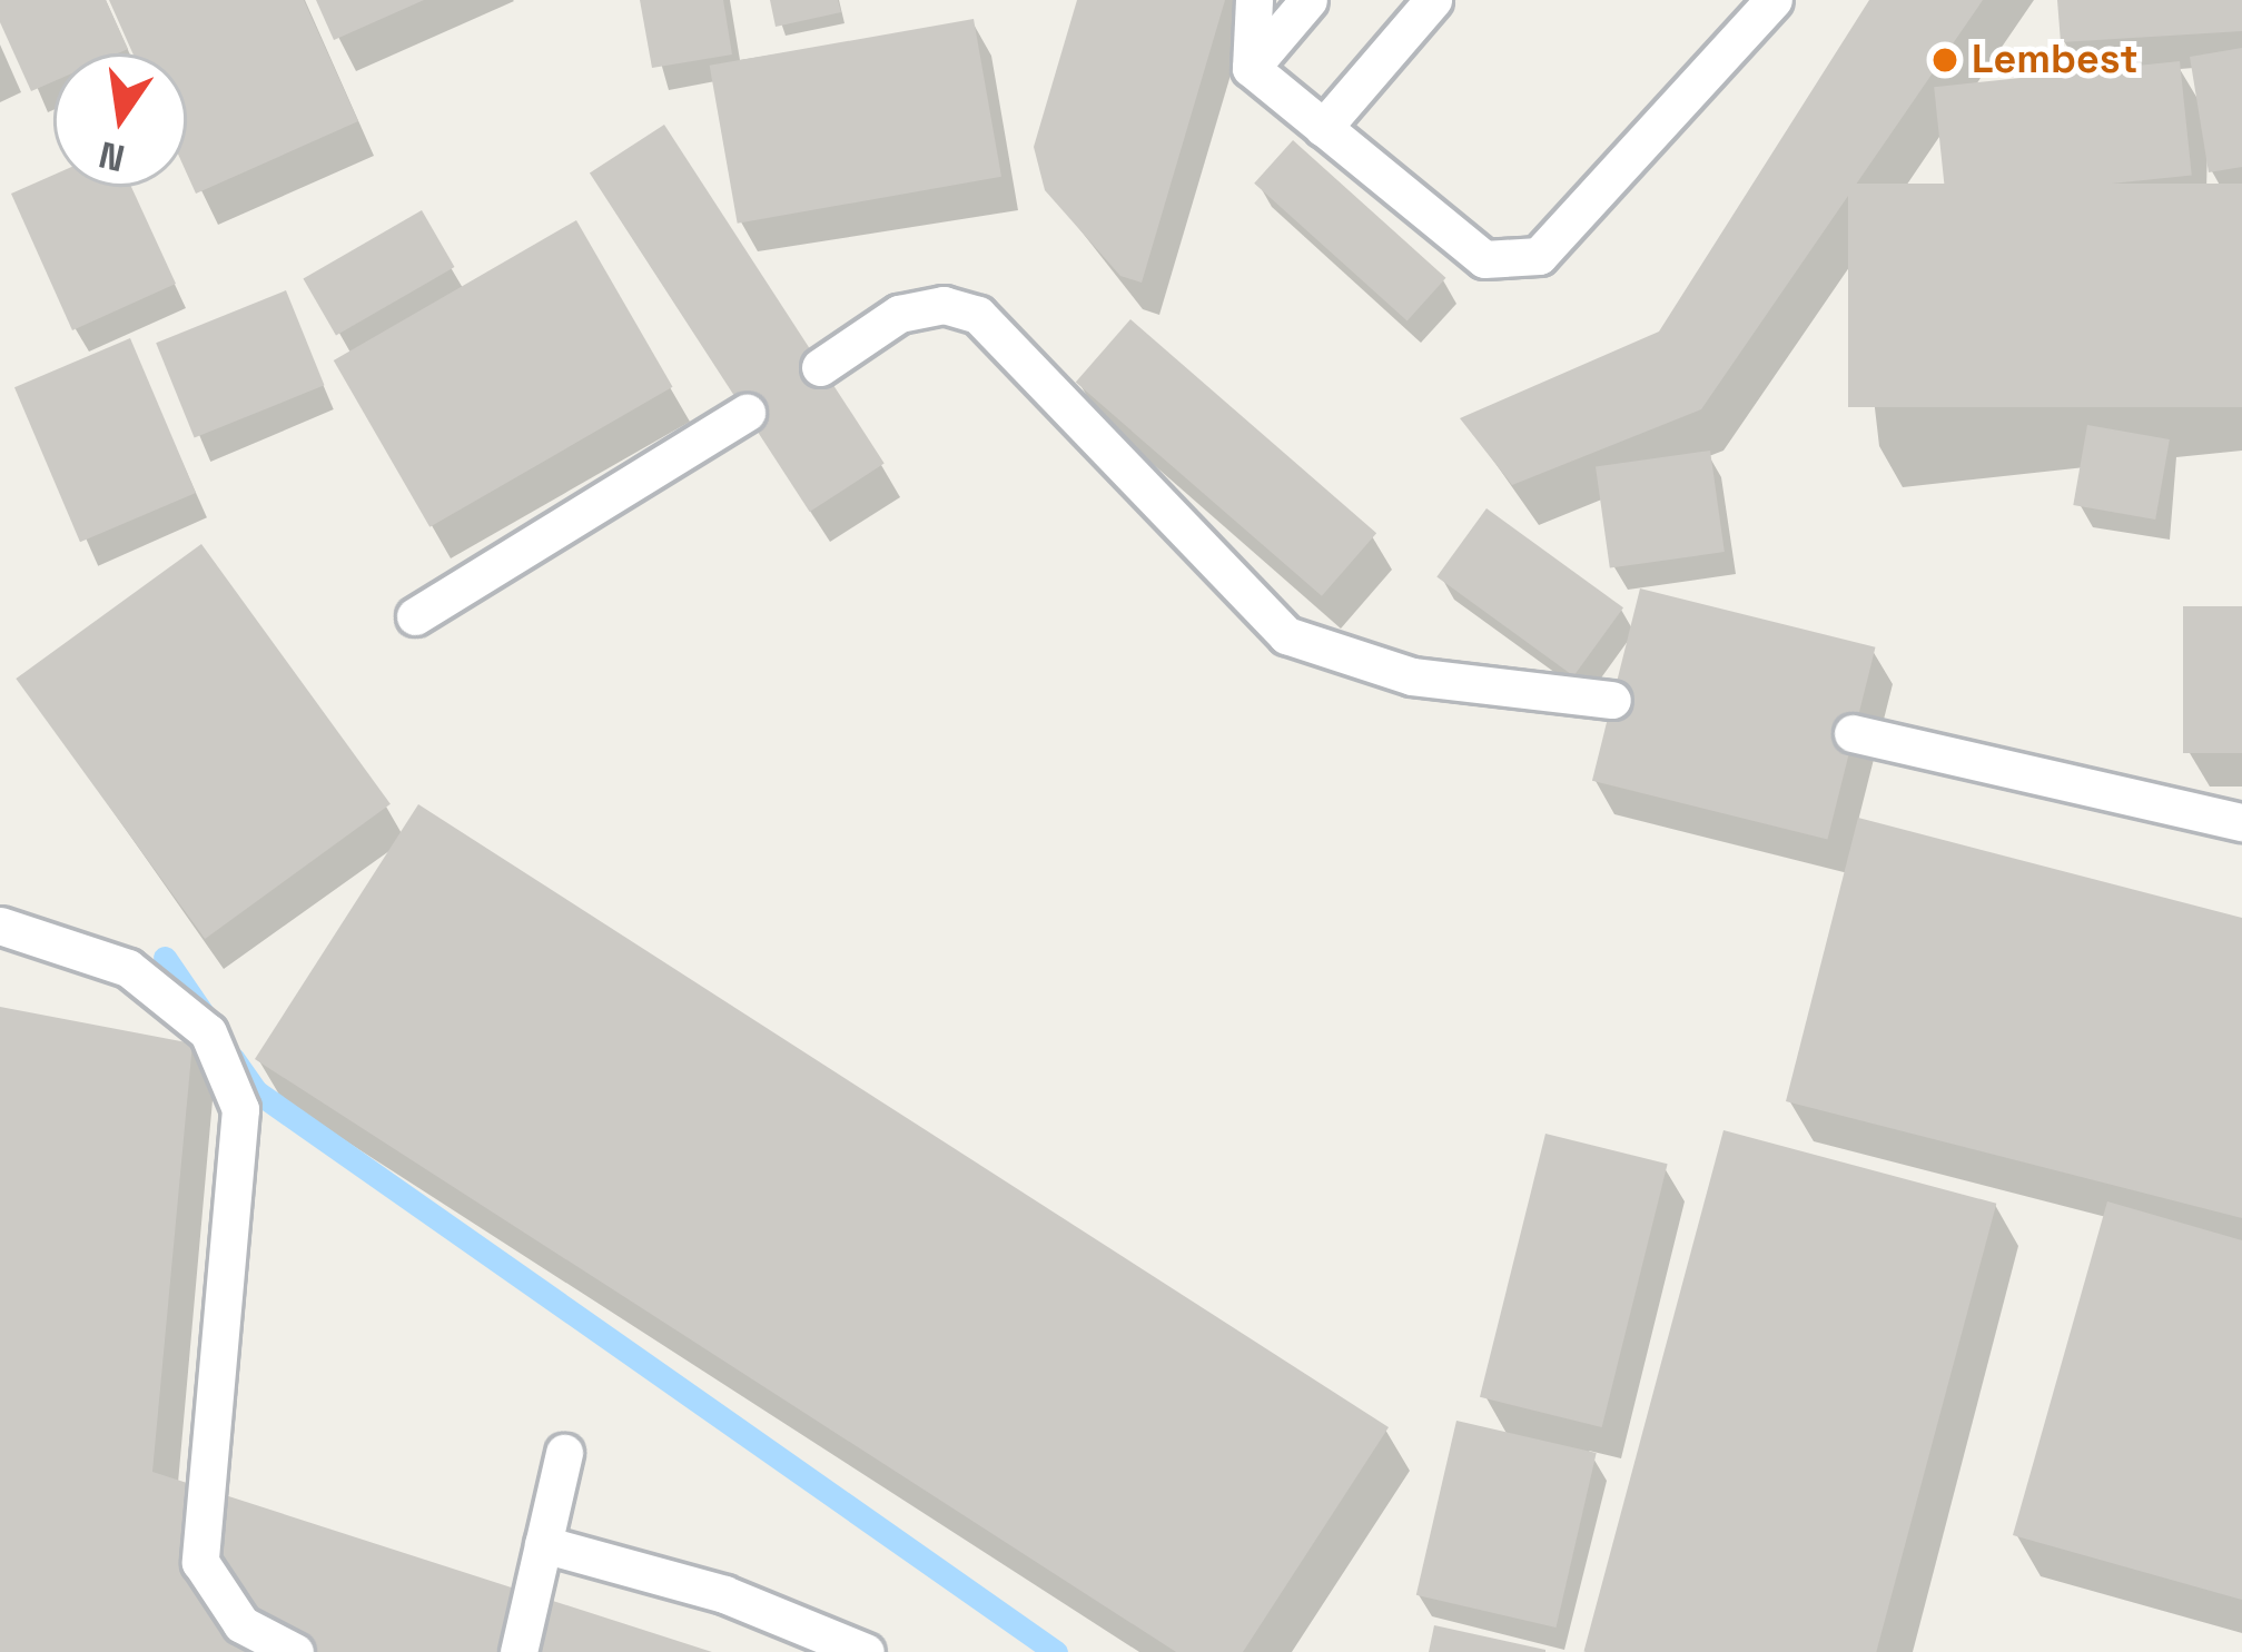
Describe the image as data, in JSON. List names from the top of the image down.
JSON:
{
  "places": ["Lembest"],
  "north": "bottom"
}
